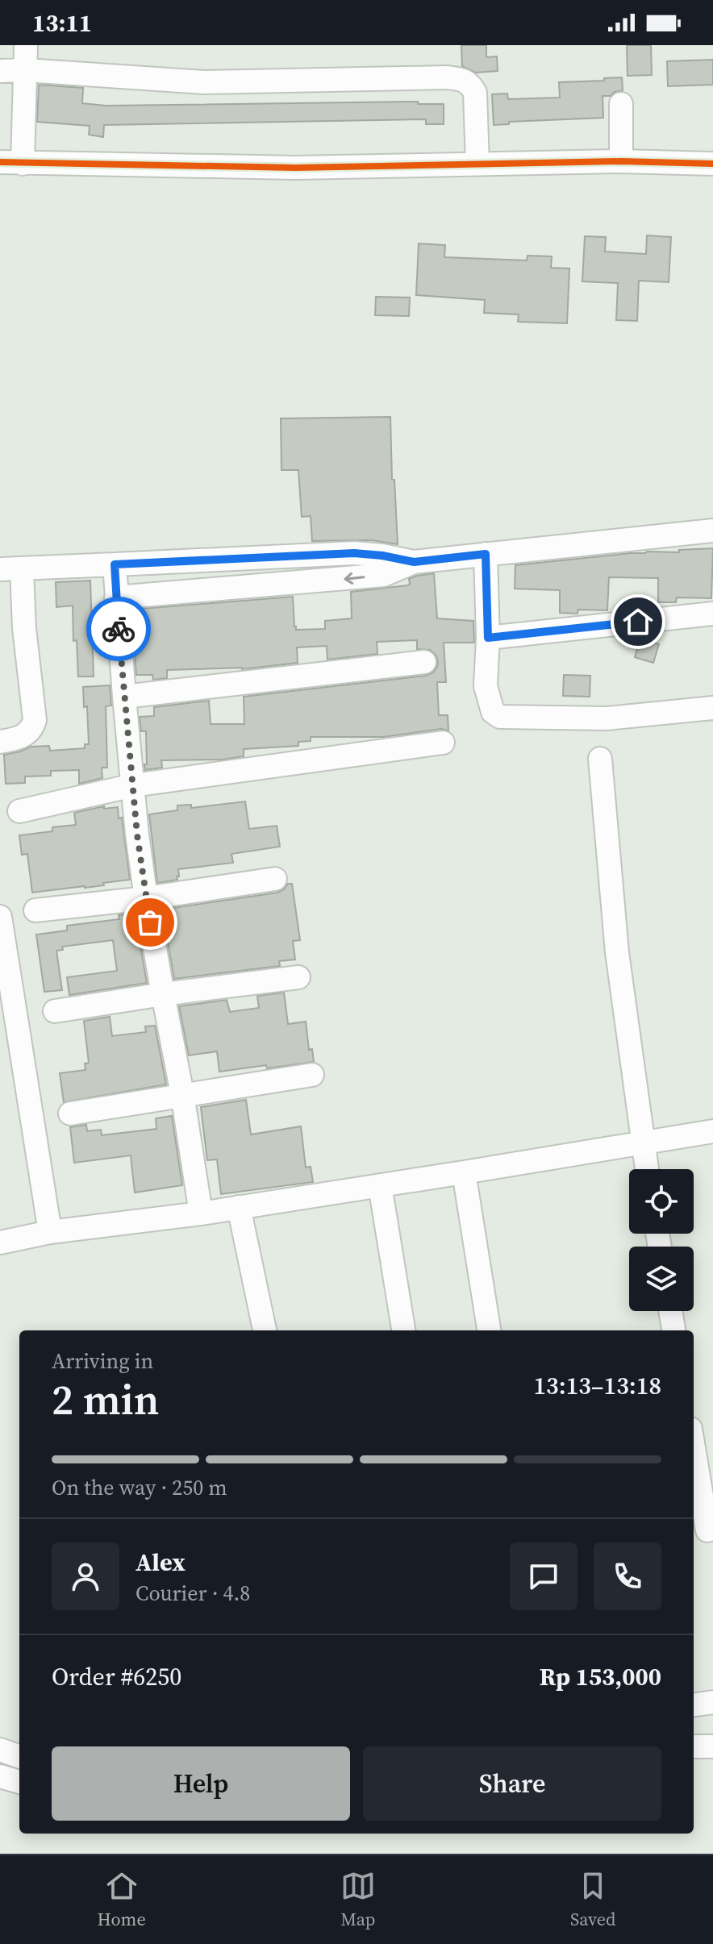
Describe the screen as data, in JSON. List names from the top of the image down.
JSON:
{
  "page": {
    "status": "13:11",
    "heading": ["2 min", "Arriving in", "13:13–13:18"],
    "panel": [
      "Alex",
      "Courier · 4.8",
      "Order #6250",
      "Rp 153,000"
    ],
    "bar": "On the way · 250 m",
    "buttons": ["Help", "Share"],
    "tabs": ["Home", "Map", "Saved"]
  }
}
